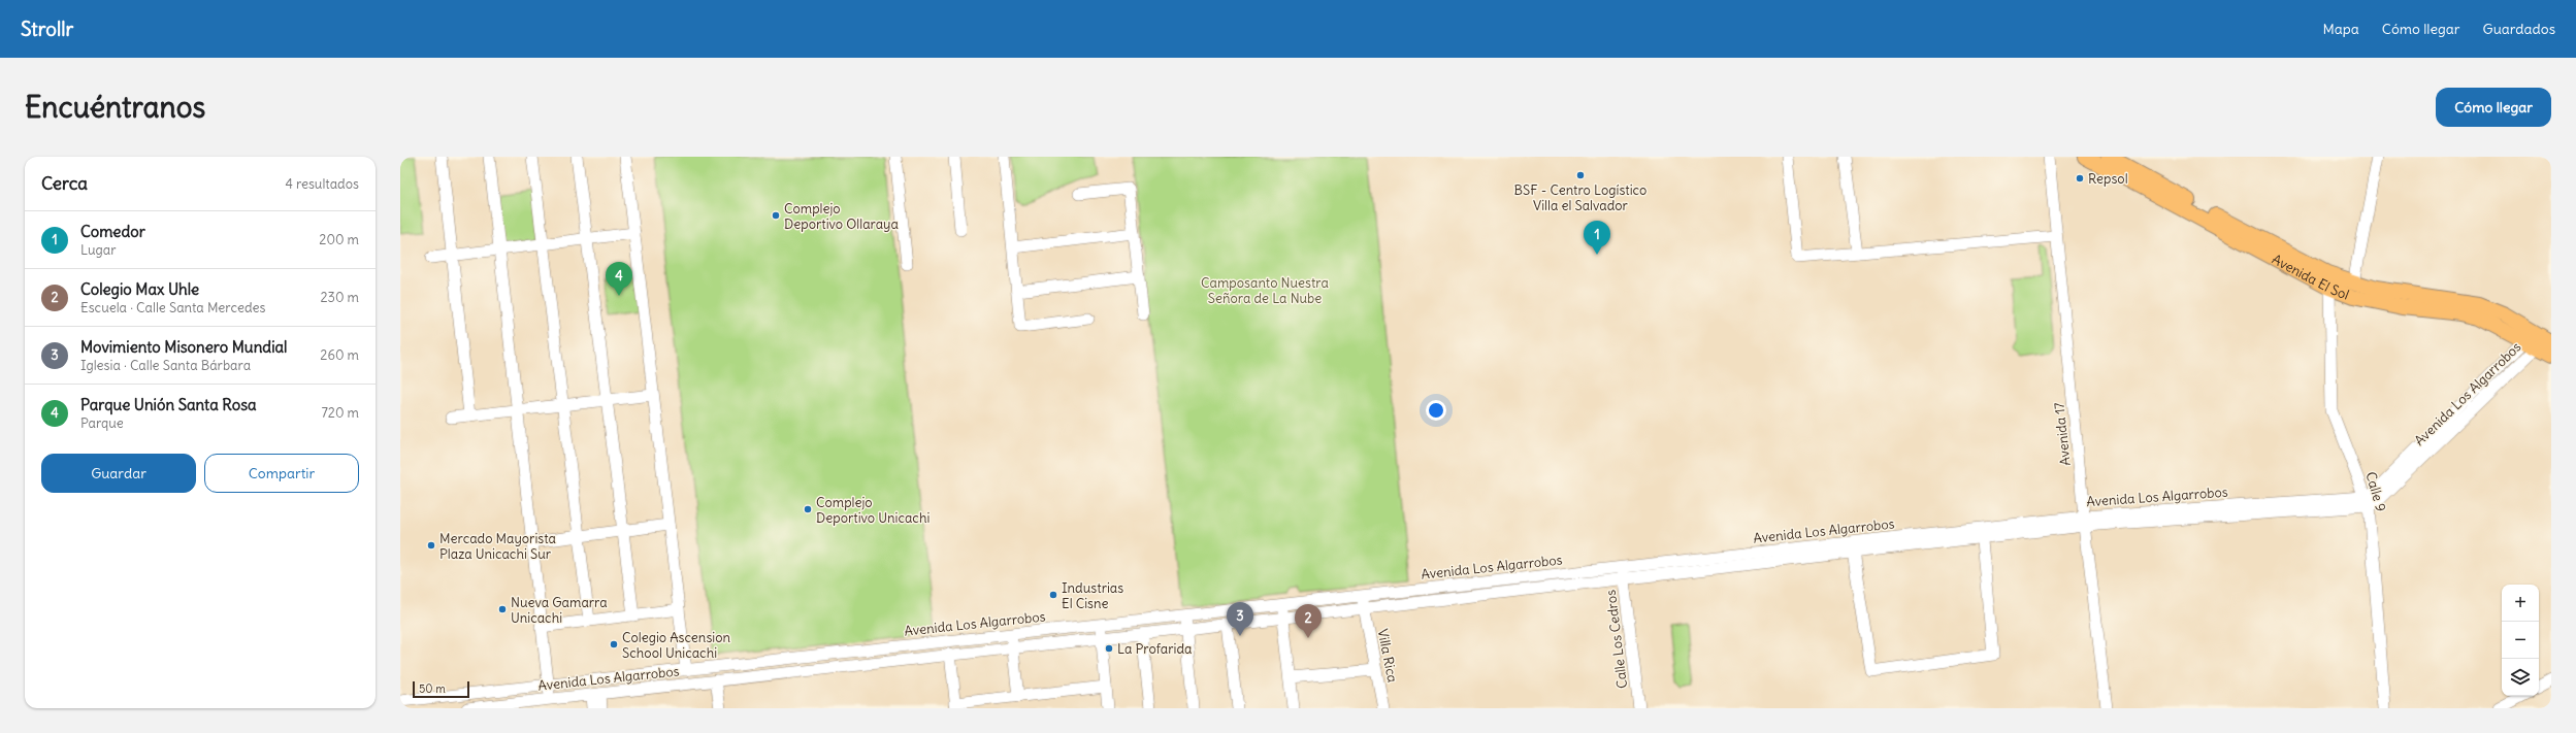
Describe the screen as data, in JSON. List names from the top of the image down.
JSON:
{
  "streets": {
    "main road": ["Avenida El Sol"],
    "street": [
      "Avenida Los Algarrobos",
      "Avenida 17",
      "Calle 9",
      "Calle Los Cedros",
      "Villa Rica"
    ]
  },
  "crossings": [
    ["Avenida El Sol", "Avenida Los Algarrobos"],
    ["Avenida El Sol", "Calle 9"],
    ["Avenida Los Algarrobos", "Avenida 17"],
    ["Avenida Los Algarrobos", "Calle 9"],
    ["Avenida Los Algarrobos", "Calle Los Cedros"],
    ["Avenida Los Algarrobos", "Villa Rica"]
  ],
  "parks": ["Camposanto Nuestra Señora de La Nube"],
  "places": [
    "BSF - Centro Logístico Villa el Salvador",
    "Repsol",
    "Complejo Deportivo Ollaraya",
    "Complejo Deportivo Unicachi",
    "Mercado Mayorista Plaza Unicachi Sur",
    "Industrias El Cisne",
    "Nueva Gamarra Unicachi",
    "Colegio Ascension School Unicachi",
    "La Profarida"
  ],
  "scale_bar": "50 m",
  "page": {
    "header": "Strollr",
    "nav": ["Mapa", "Cómo llegar", "Guardados"],
    "buttons": [
      "Cómo llegar",
      ["Guardar", "Compartir"]
    ],
    "title": "Encuéntranos",
    "heading": ["Cerca", "4 resultados"],
    "list": [
      {
        "mark": "1",
        "name": "Comedor",
        "note": "Lugar",
        "value": "200 m"
      },
      {
        "mark": "2",
        "name": "Colegio Max Uhle",
        "note": "Escuela · Calle Santa Mercedes",
        "value": "230 m"
      },
      {
        "mark": "3",
        "name": "Movimiento Misonero Mundial",
        "note": "Iglesia · Calle Santa Bárbara",
        "value": "260 m"
      },
      {
        "mark": "4",
        "name": "Parque Unión Santa Rosa",
        "note": "Parque",
        "value": "720 m"
      }
    ],
    "pins": [
      "1",
      "4",
      "3",
      "2"
    ],
    "map_buttons": ["+", "−"],
    "scale": "50 m"
  }
}
